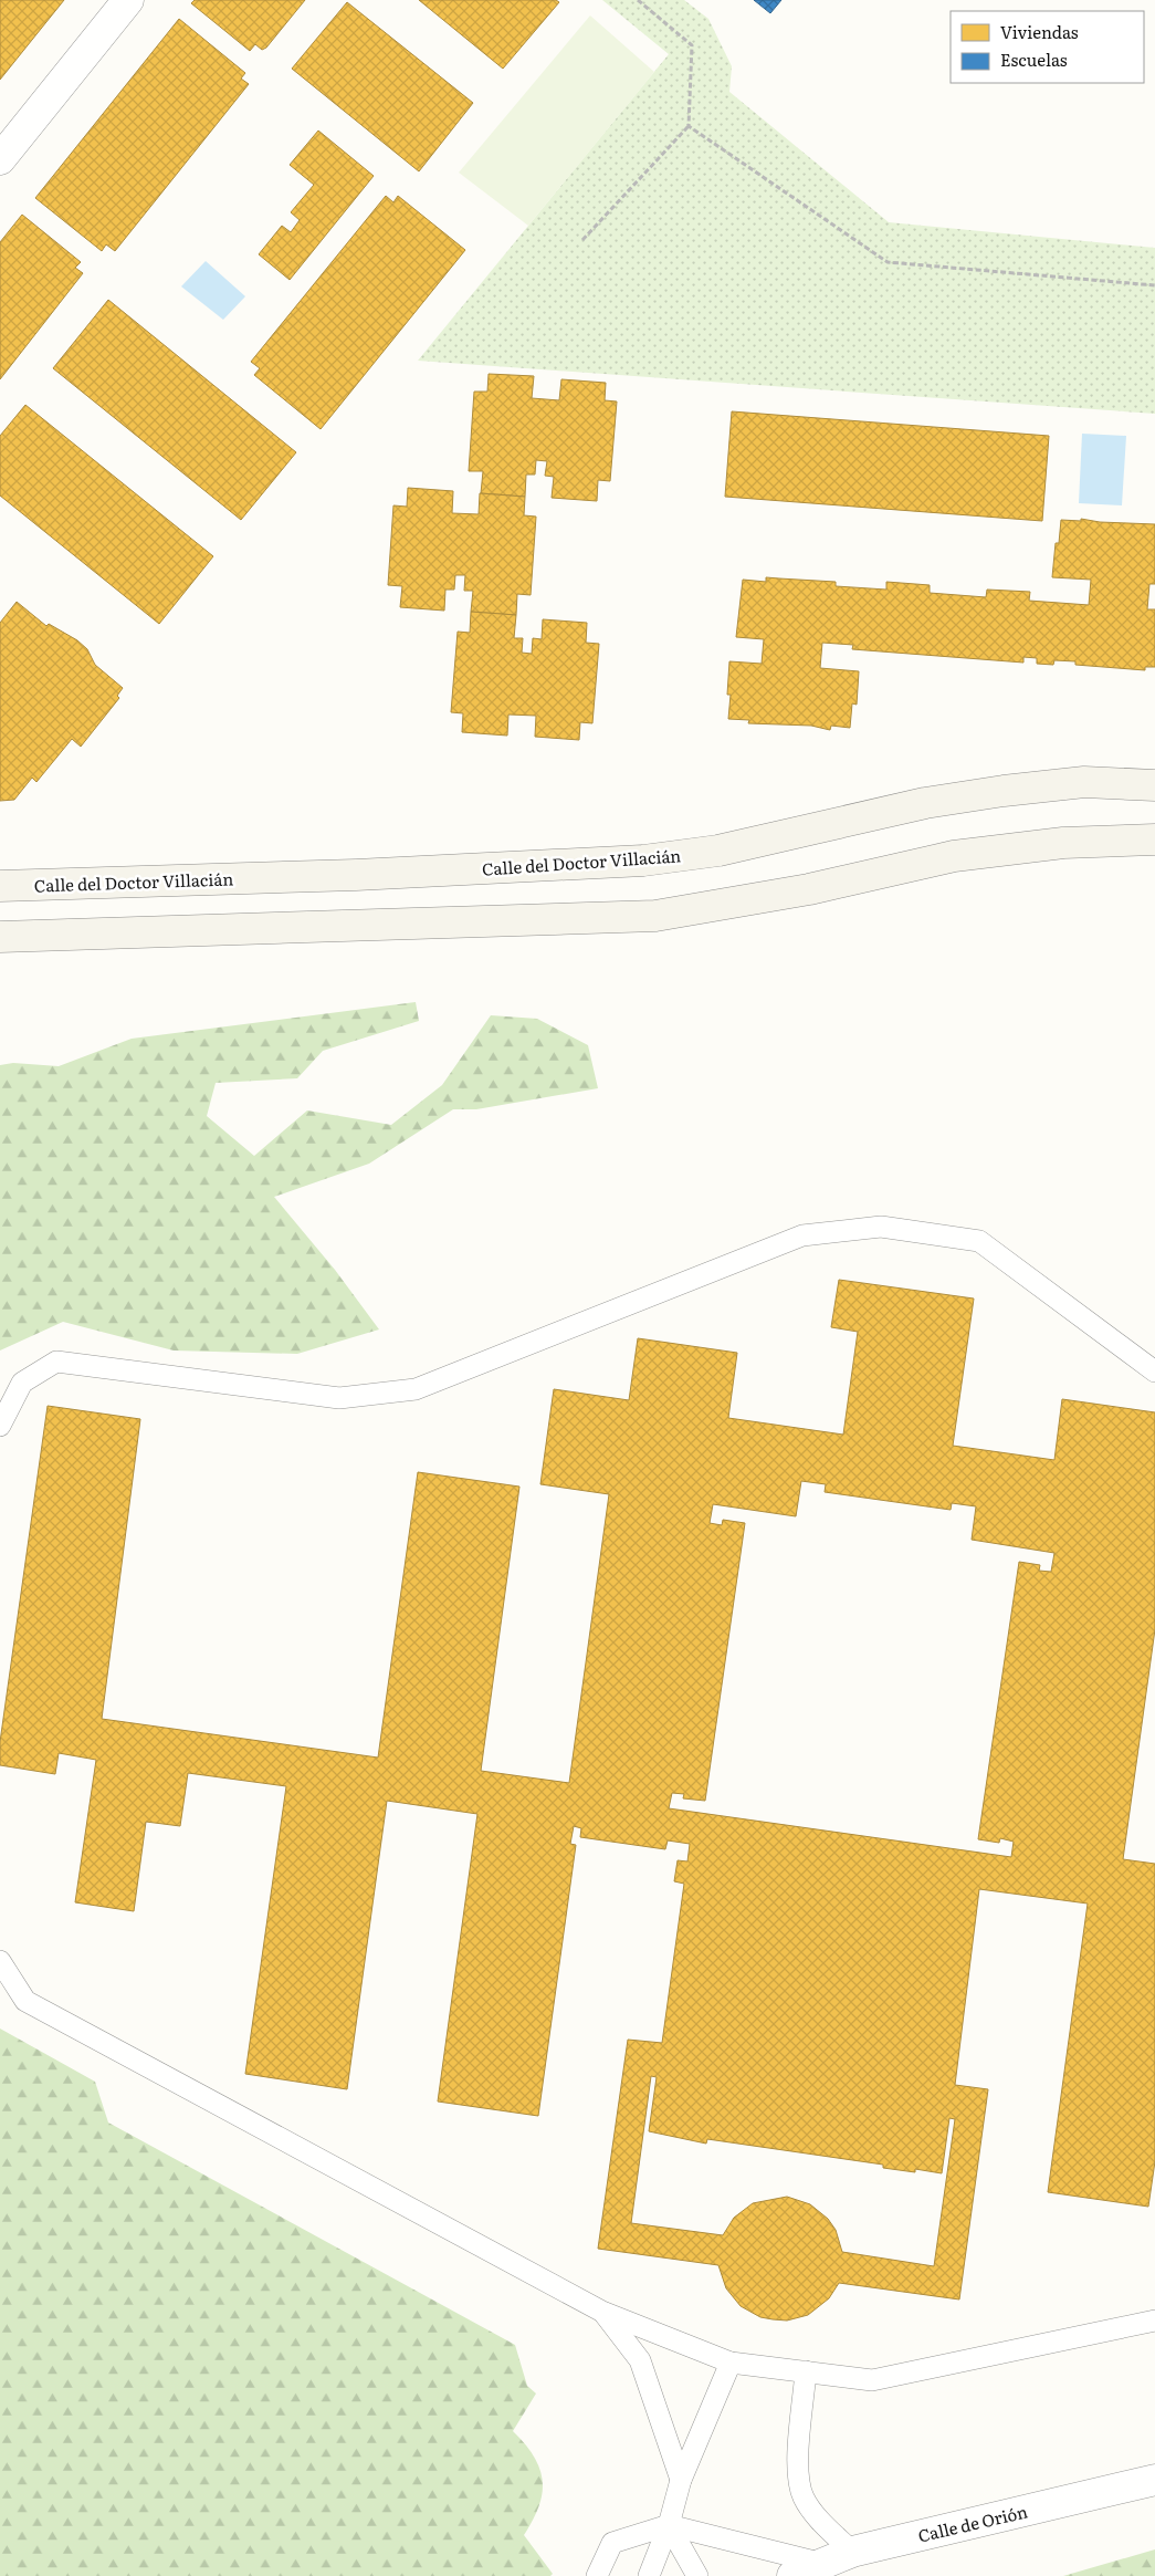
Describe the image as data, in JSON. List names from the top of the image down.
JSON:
{
  "streets": {
    "street": ["Calle del Doctor Villacián", "Calle de Orión"]
  },
  "legend": ["Viviendas", "Escuelas"]
}
